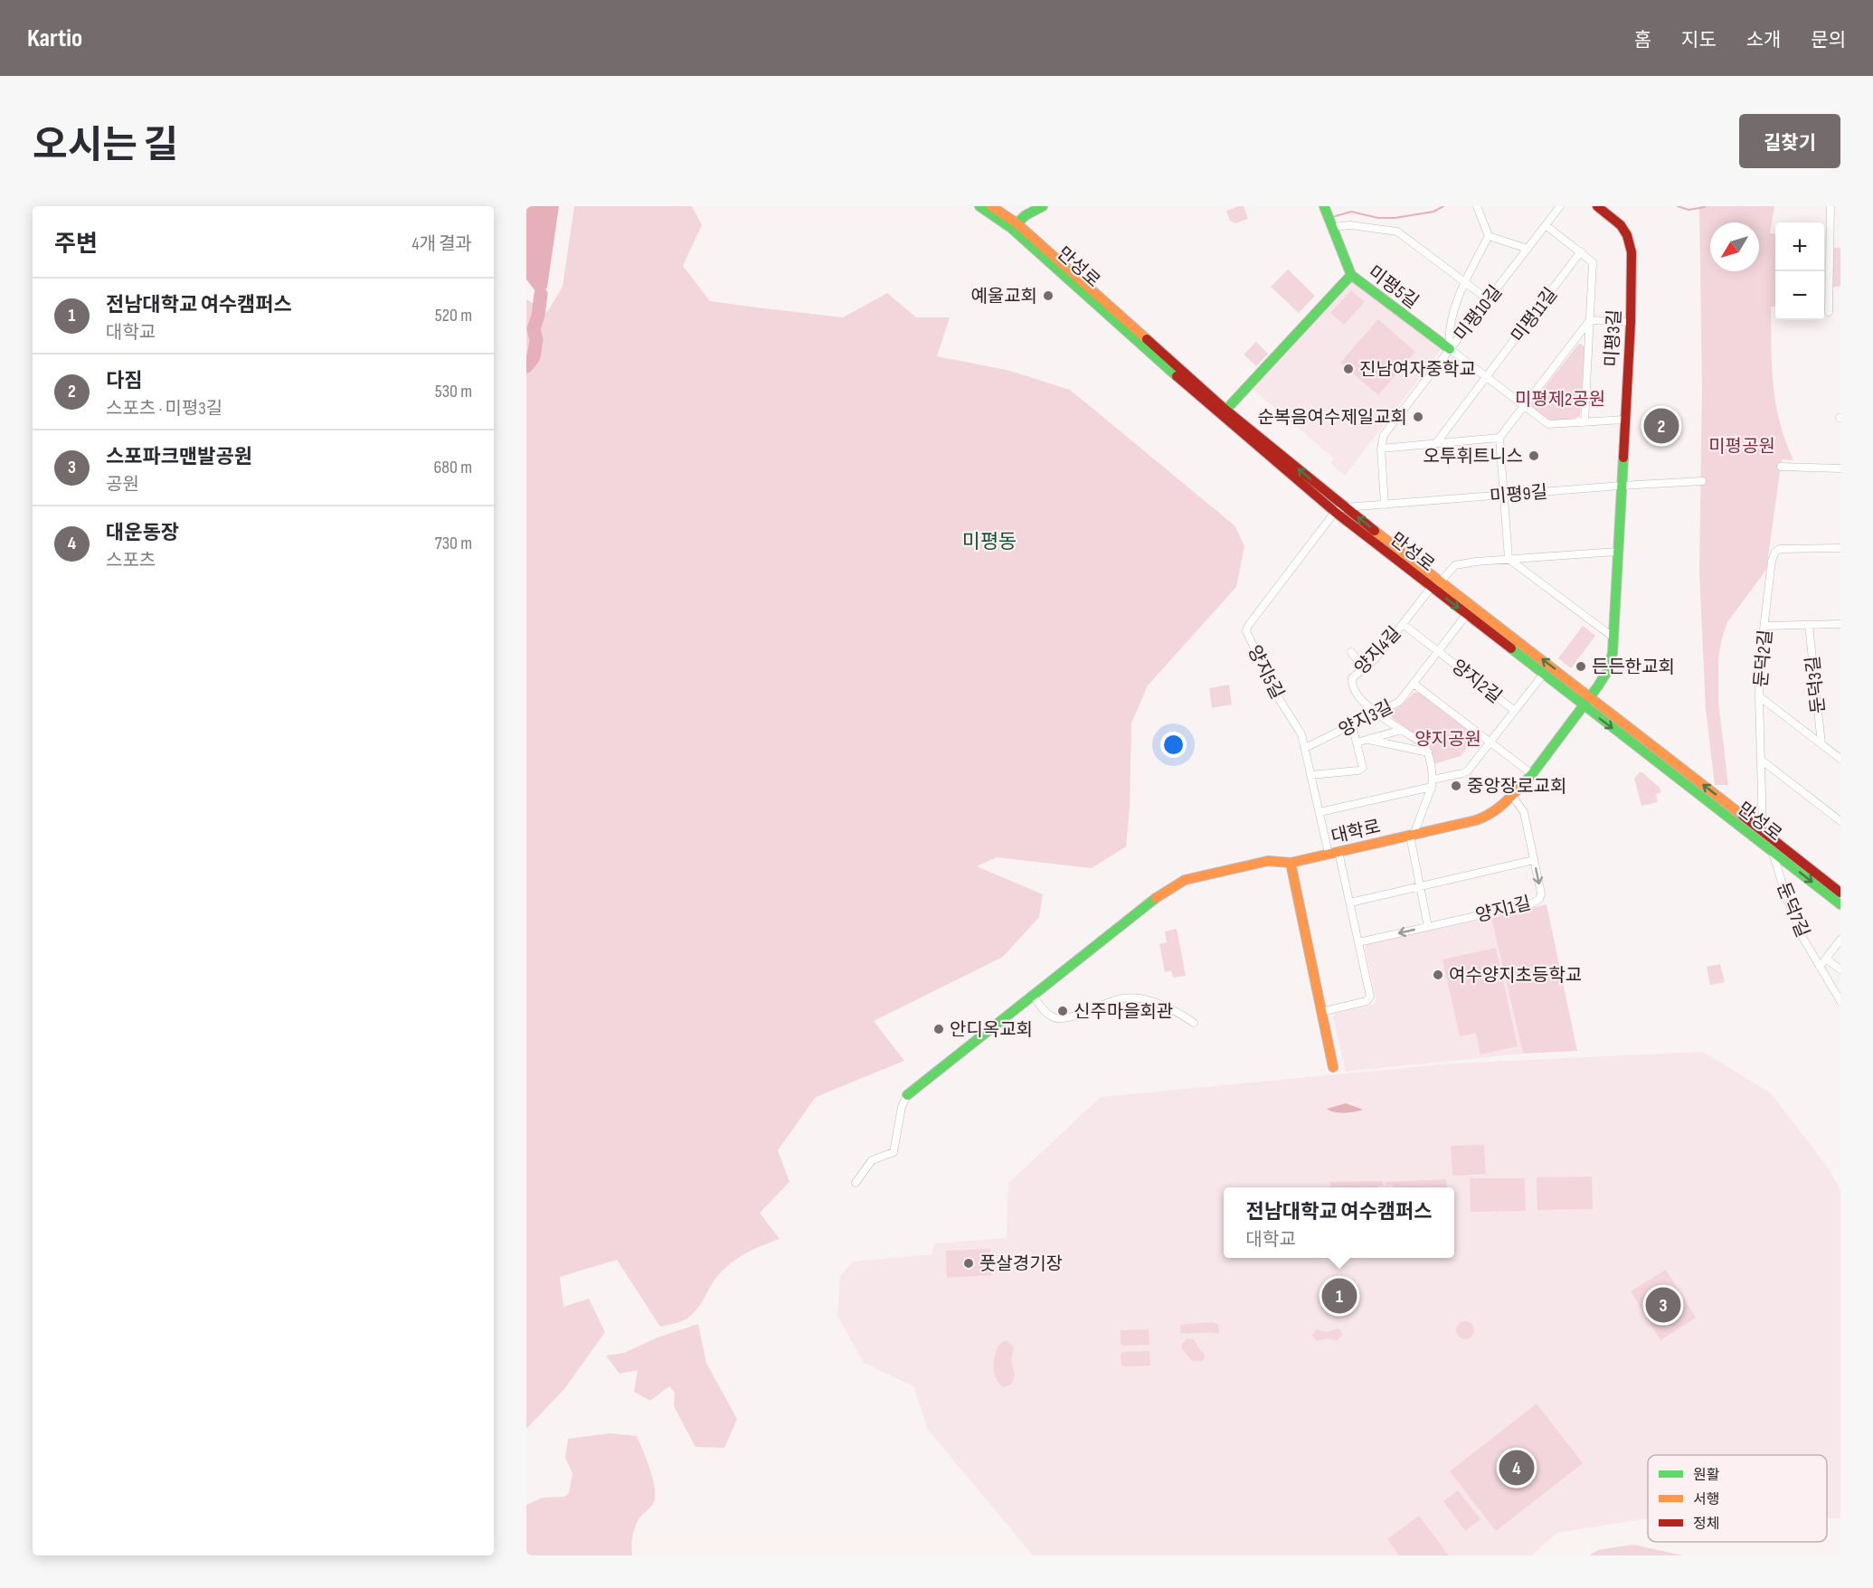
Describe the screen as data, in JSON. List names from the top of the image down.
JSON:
{
  "streets": {
    "street": [
      "만성로",
      "미평5길",
      "미평10길",
      "미평11길",
      "미평3길",
      "미평9길",
      "양지4길",
      "둔덕2길",
      "양지5길",
      "양지2길",
      "둔덕3길",
      "양지3길",
      "대학로",
      "양지1길",
      "둔덕7길"
    ]
  },
  "crossings": [
    ["만성로", "미평3길"],
    ["만성로", "미평9길"],
    ["만성로", "양지4길"],
    ["만성로", "둔덕2길"],
    ["만성로", "양지5길"],
    ["만성로", "양지2길"],
    ["만성로", "양지3길"],
    ["만성로", "대학로"],
    ["만성로", "둔덕7길"],
    ["미평5길", "미평10길"],
    ["미평10길", "미평9길"],
    ["미평3길", "미평9길"],
    ["미평3길", "대학로"],
    ["미평9길", "양지5길"],
    ["양지4길", "양지3길"],
    ["양지5길", "양지2길"],
    ["양지5길", "양지3길"],
    ["양지5길", "대학로"],
    ["양지2길", "양지3길"],
    ["대학로", "양지1길"]
  ],
  "districts": ["미평동"],
  "parks": ["미평제2공원", "미평공원", "양지공원"],
  "places": [
    "예울교회",
    "진남여자중학교",
    "순복음여수제일교회",
    "오투휘트니스",
    "든든한교회",
    "중앙장로교회",
    "여수양지초등학교",
    "신주마을회관",
    "안디옥교회",
    "풋살경기장"
  ],
  "legend": ["원활", "서행", "정체"],
  "north": "bottom left",
  "page": {
    "header": "Kartio",
    "nav": [
      "홈",
      "지도",
      "소개",
      "문의"
    ],
    "title": "오시는 길",
    "buttons": "길찾기",
    "heading": ["주변", "4개 결과"],
    "map_buttons": ["+", "−"],
    "list": [
      {
        "mark": "1",
        "name": "전남대학교 여수캠퍼스",
        "note": "대학교",
        "value": "520 m"
      },
      {
        "mark": "2",
        "name": "다짐",
        "note": "스포츠 · 미평3길",
        "value": "530 m"
      },
      {
        "mark": "3",
        "name": "스포파크맨발공원",
        "note": "공원",
        "value": "680 m"
      },
      {
        "mark": "4",
        "name": "대운동장",
        "note": "스포츠",
        "value": "730 m"
      }
    ],
    "pins": [
      "2",
      "1",
      "3",
      "4"
    ],
    "popup": ["전남대학교 여수캠퍼스", "대학교"]
  }
}
